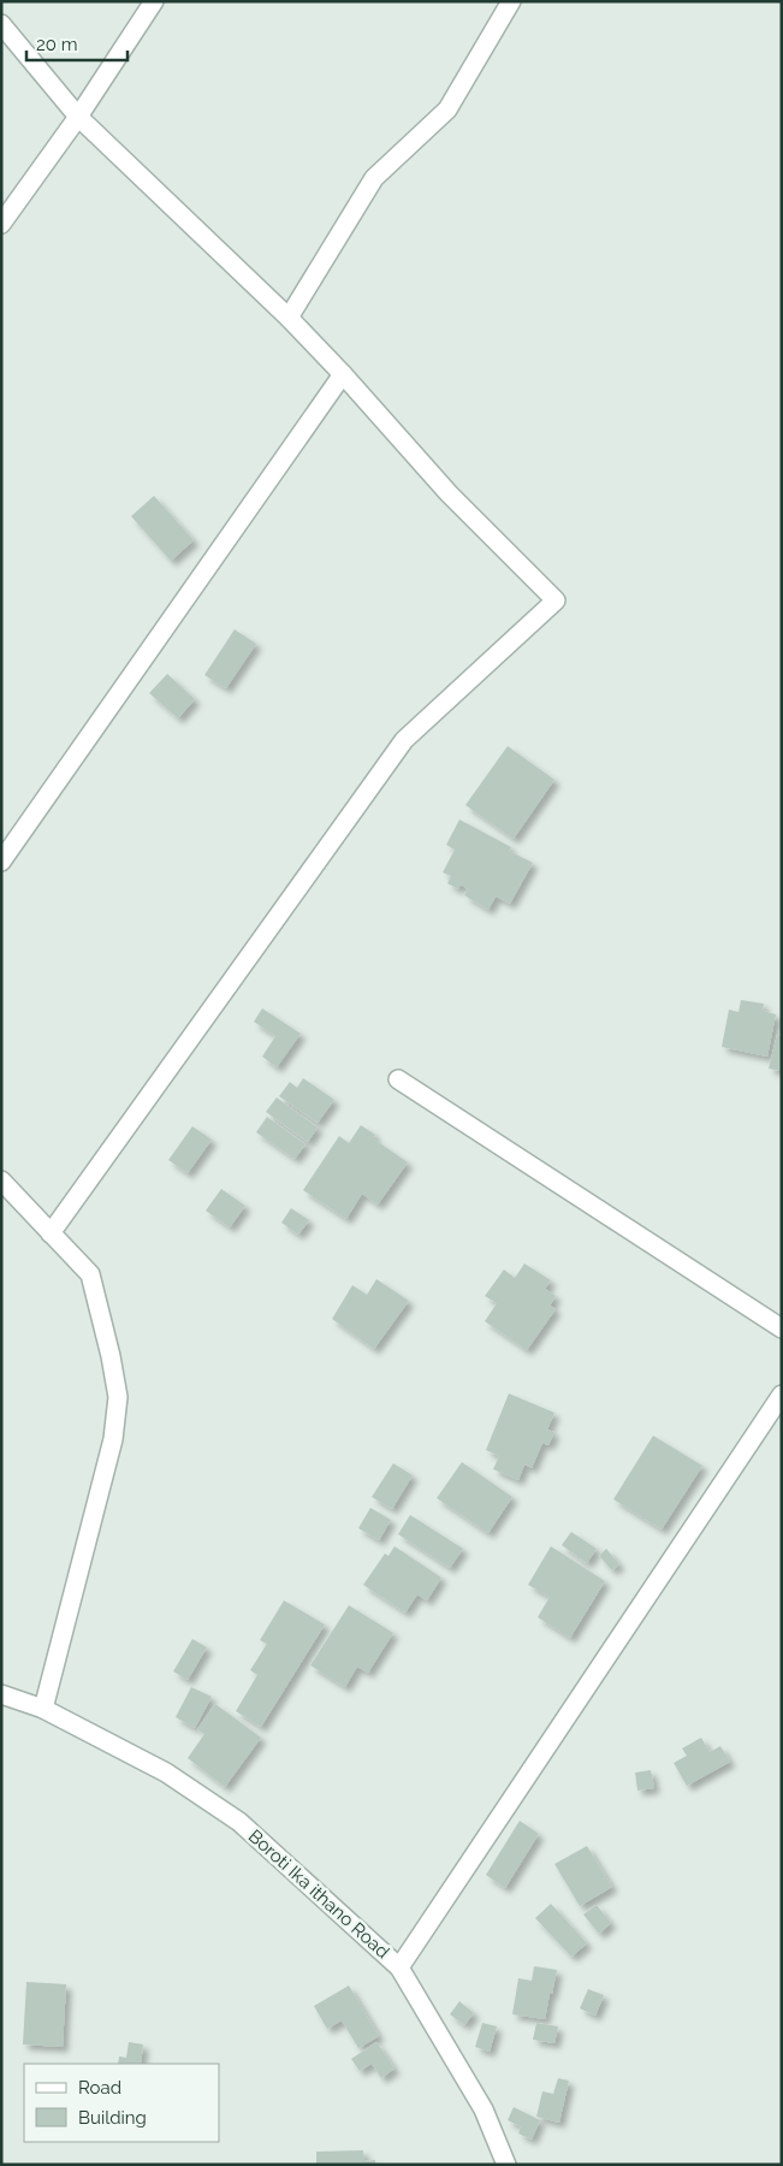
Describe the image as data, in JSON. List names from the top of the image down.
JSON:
{
  "streets": {
    "street": ["Boroti Ika ithano Road"]
  },
  "legend": ["Road", "Building"],
  "scale_bar": "20 m"
}
